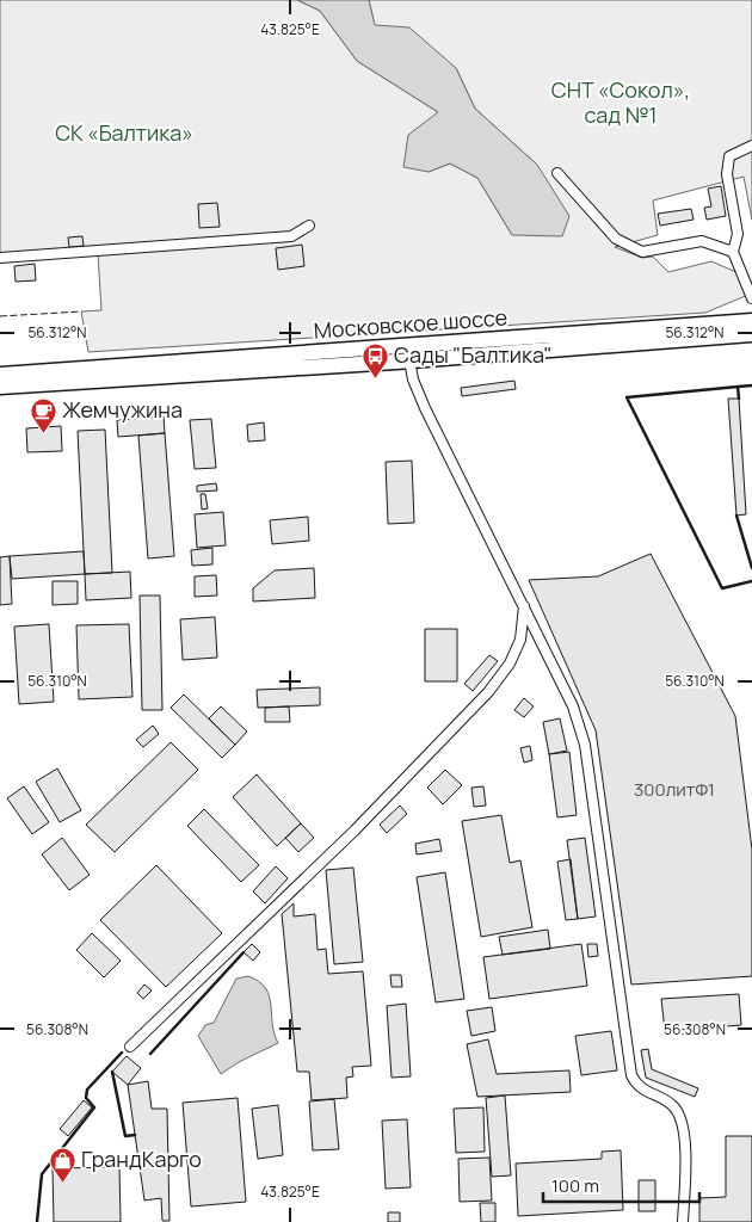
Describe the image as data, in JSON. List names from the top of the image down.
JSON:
{
  "streets": {
    "main road": ["Московское шоссе"]
  },
  "parks": ["СНТ «Сокол», сад №1", "СК «Балтика»"],
  "places": {
    "bus stop": ["Сады \"Балтика\""],
    "cafe": ["Жемчужина"],
    "shop": ["ГрандКарго"]
  },
  "house_numbers": ["300литФ1"],
  "scale_bar": "100 m",
  "coordinates": [
    "43.825°E",
    "56.312°N",
    "56.310°N",
    "56.308°N"
  ]
}
